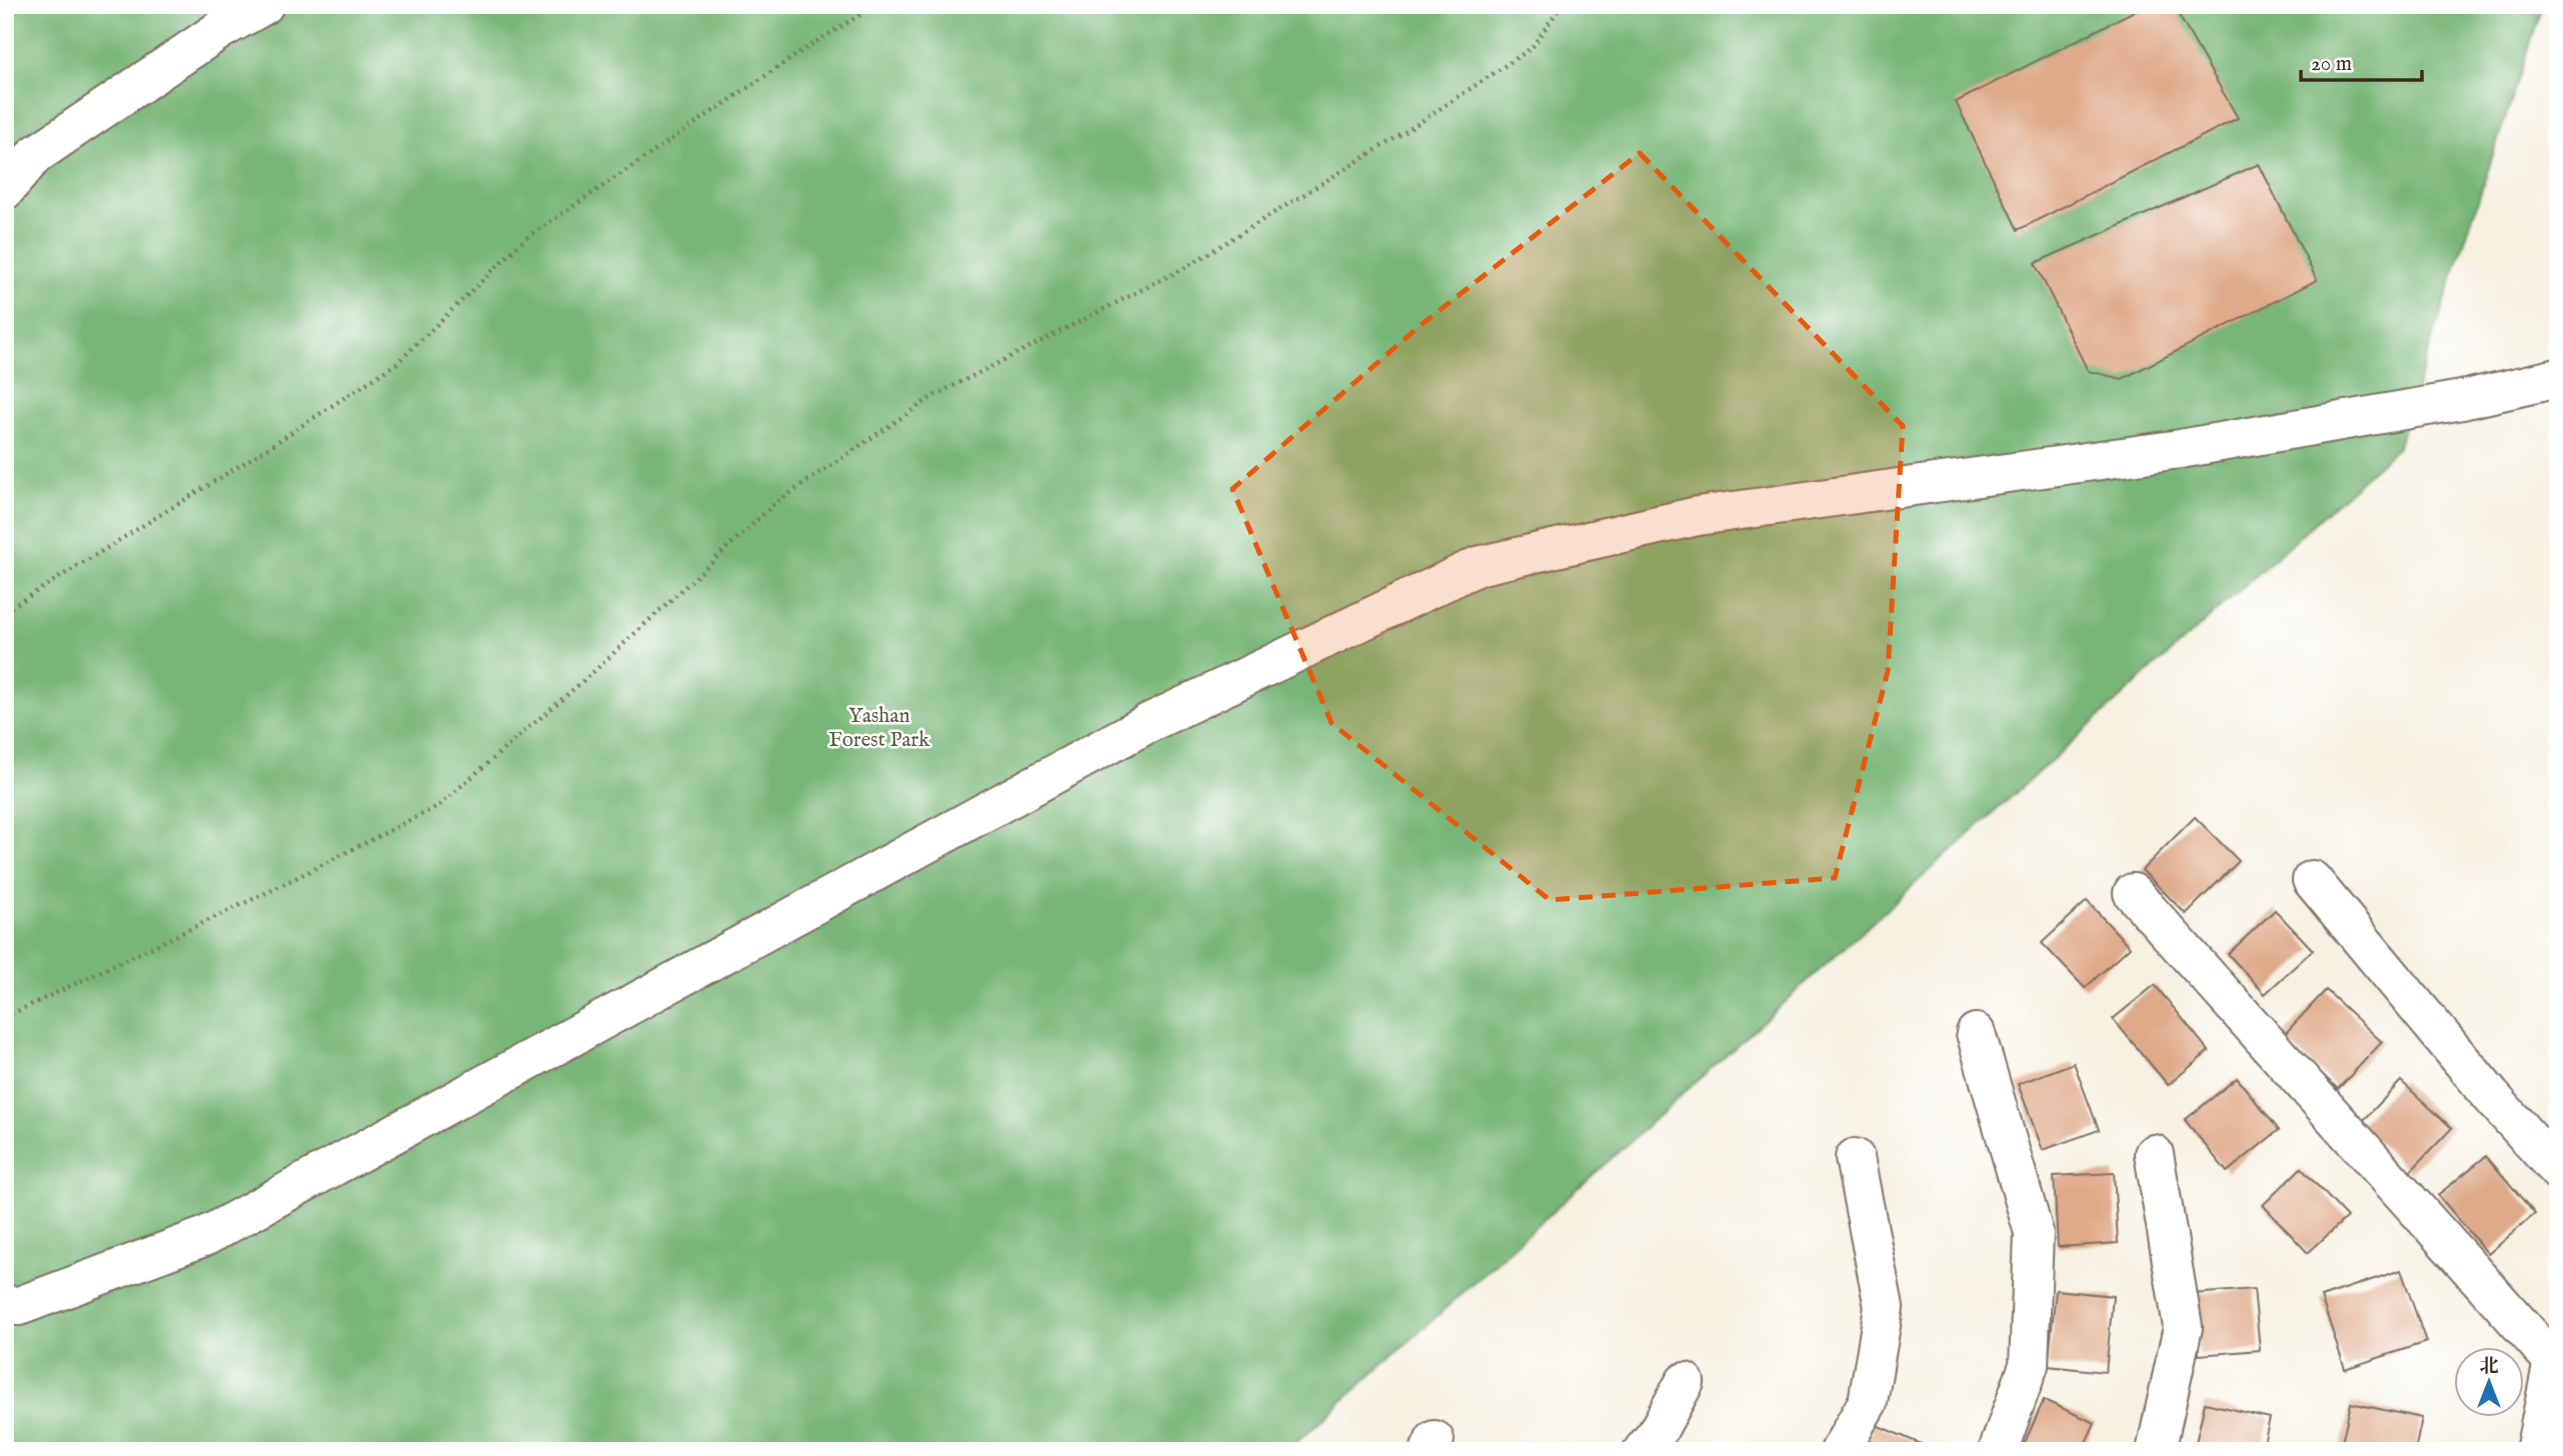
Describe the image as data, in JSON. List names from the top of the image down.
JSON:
{
  "parks": ["Yashan Forest Park"],
  "scale_bar": "20 m",
  "north": "top"
}
